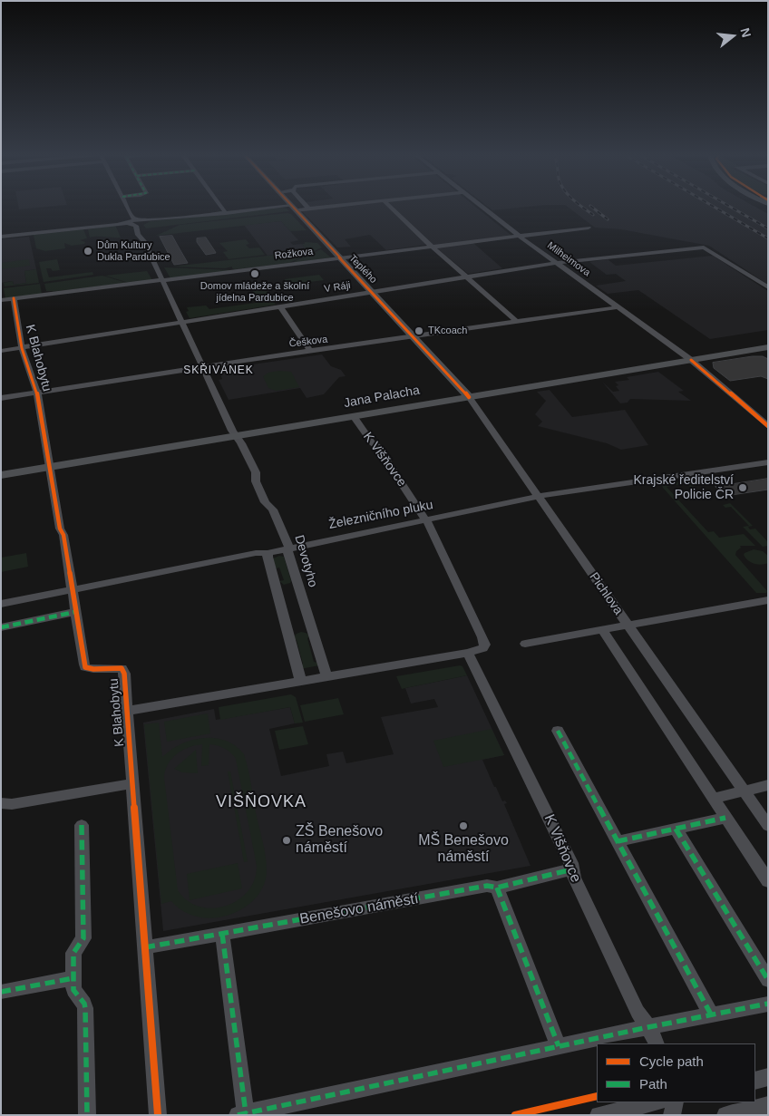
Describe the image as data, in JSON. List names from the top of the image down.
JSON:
{
  "streets": {
    "main road": ["Teplého", "Jana Palacha"],
    "street": [
      "Rožkova",
      "Milheimova",
      "V Ráji",
      "Češkova",
      "K Blahobytu",
      "K Višňovce",
      "Železničního pluku",
      "Devotyho",
      "Pichlova",
      "Benešovo náměstí"
    ]
  },
  "crossings": [
    ["Rožkova", "Milheimova"],
    ["Rožkova", "Teplého"],
    ["Rožkova", "K Blahobytu"],
    ["Rožkova", "Devotyho"],
    ["Milheimova", "V Ráji"],
    ["Milheimova", "Češkova"],
    ["Milheimova", "Jana Palacha"],
    ["Teplého", "V Ráji"],
    ["Teplého", "Češkova"],
    ["Teplého", "Jana Palacha"],
    ["Teplého", "Pichlova"],
    ["V Ráji", "K Blahobytu"],
    ["V Ráji", "Devotyho"],
    ["Češkova", "K Blahobytu"],
    ["Češkova", "Devotyho"],
    ["K Blahobytu", "Jana Palacha"],
    ["K Blahobytu", "Železničního pluku"],
    ["K Blahobytu", "Benešovo náměstí"],
    ["Jana Palacha", "K Višňovce"],
    ["Jana Palacha", "Devotyho"],
    ["Jana Palacha", "Pichlova"],
    ["K Višňovce", "Železničního pluku"],
    ["K Višňovce", "Benešovo náměstí"],
    ["Železničního pluku", "Devotyho"],
    ["Železničního pluku", "Pichlova"]
  ],
  "districts": ["SKŘIVÁNEK", "VIŠŇOVKA"],
  "places": [
    "Dům Kultury Dukla Pardubice",
    "Domov mládeže a školní jídelna Pardubice",
    "TKcoach",
    "Krajské ředitelství Policie ČR",
    "MŠ Benešovo náměstí",
    "ZŠ Benešovo náměstí"
  ],
  "legend": ["Cycle path", "Path"],
  "north": "right"
}
